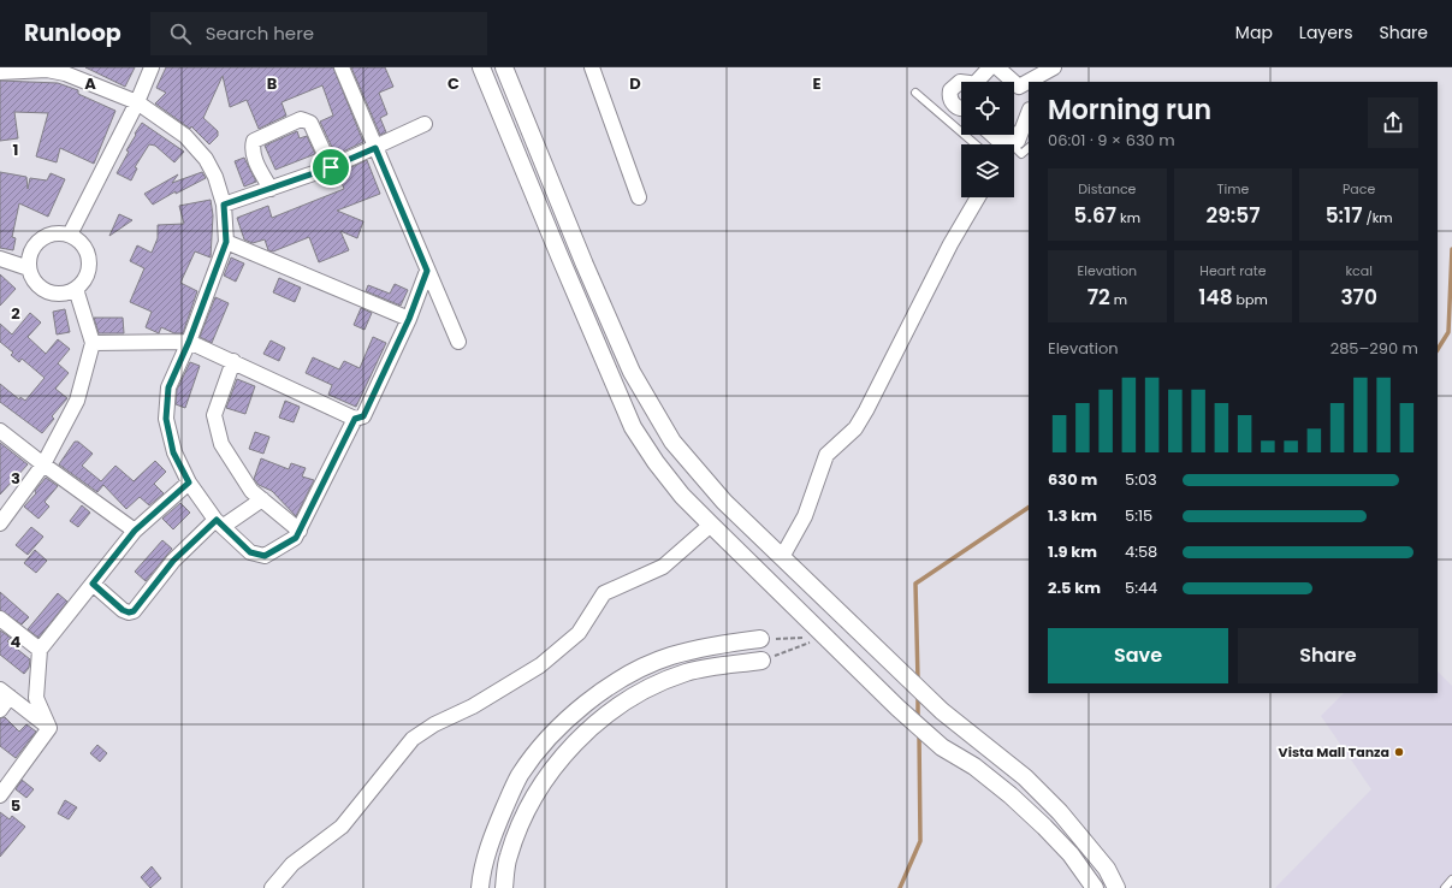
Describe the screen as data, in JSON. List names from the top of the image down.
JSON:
{
  "places": ["Vista Mall Tanza"],
  "page": {
    "header": "Runloop",
    "search": "Search here",
    "nav": ["Map", "Layers", "Share"],
    "heading": ["Morning run", "06:01 · 9 × 630 m"],
    "stats": [
      ["Distance", "5.67 km"],
      ["Time", "29:57"],
      ["Pace", "5:17 /km"],
      ["Elevation", "72 m"],
      ["Heart rate", "148 bpm"],
      ["kcal", "370"]
    ],
    "chart": ["Elevation", "285–290 m"],
    "list": [
      {
        "name": "630 m",
        "note": "5:03"
      },
      {
        "name": "1.3 km",
        "note": "5:15"
      },
      {
        "name": "1.9 km",
        "note": "4:58"
      },
      {
        "name": "2.5 km",
        "note": "5:44"
      }
    ],
    "buttons": ["Save", "Share"]
  },
  "grid": {
    "columns": [
      "A",
      "B",
      "C",
      "D",
      "E"
    ],
    "rows": [
      "1",
      "2",
      "3",
      "4",
      "5"
    ]
  }
}
